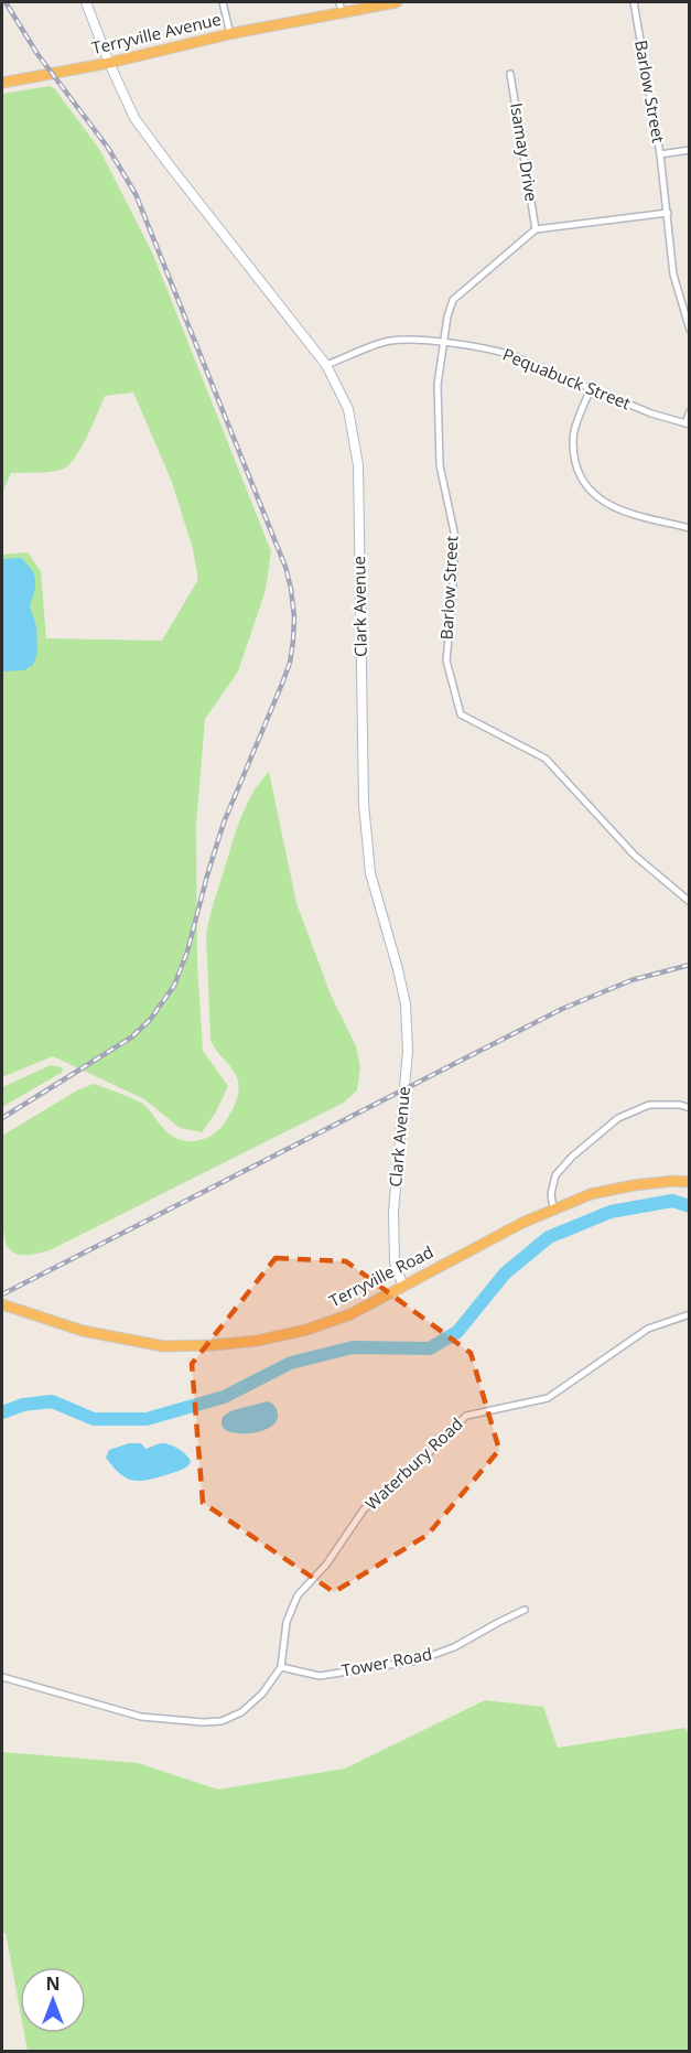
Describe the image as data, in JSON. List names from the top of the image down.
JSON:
{
  "streets": {
    "highway": ["Terryville Avenue", "Terryville Road"],
    "main road": ["Clark Avenue"],
    "street": [
      "Barlow Street",
      "Isamay Drive",
      "Pequabuck Street",
      "Waterbury Road",
      "Tower Road"
    ]
  },
  "crossings": [
    ["Terryville Avenue", "Clark Avenue"],
    ["Barlow Street", "Isamay Drive"],
    ["Barlow Street", "Pequabuck Street"],
    ["Pequabuck Street", "Clark Avenue"],
    ["Clark Avenue", "Terryville Road"],
    ["Waterbury Road", "Tower Road"]
  ],
  "north": "top"
}
